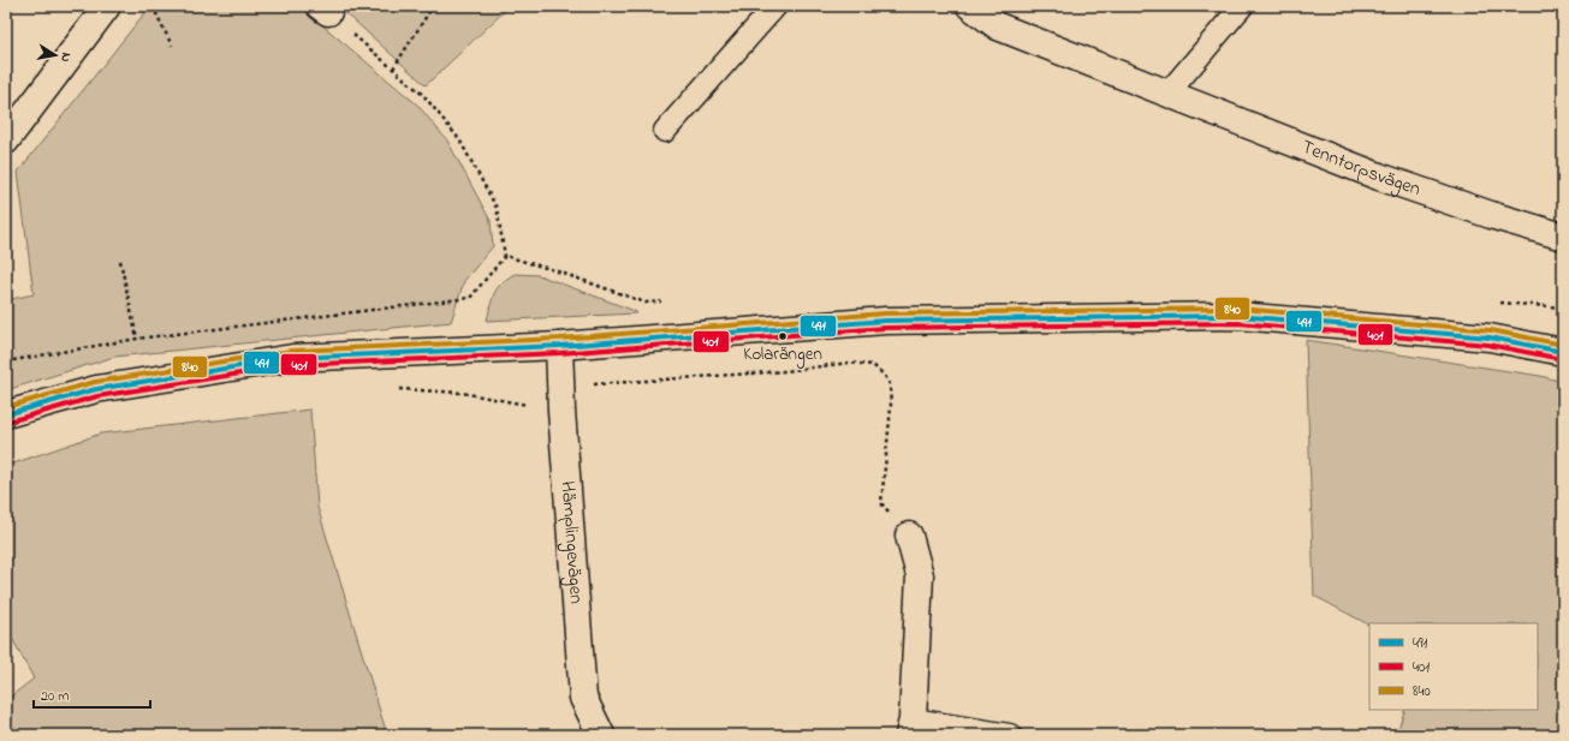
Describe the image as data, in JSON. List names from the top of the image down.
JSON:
{
  "streets": {
    "main road": ["Tenntorpsvägen", "Hämplingevägen"]
  },
  "places": ["Kolarängen"],
  "lines": ["transit line 840", "transit line 491", "transit line 401"],
  "legend": ["491", "401", "840"],
  "scale_bar": "20 m",
  "north": "right"
}
